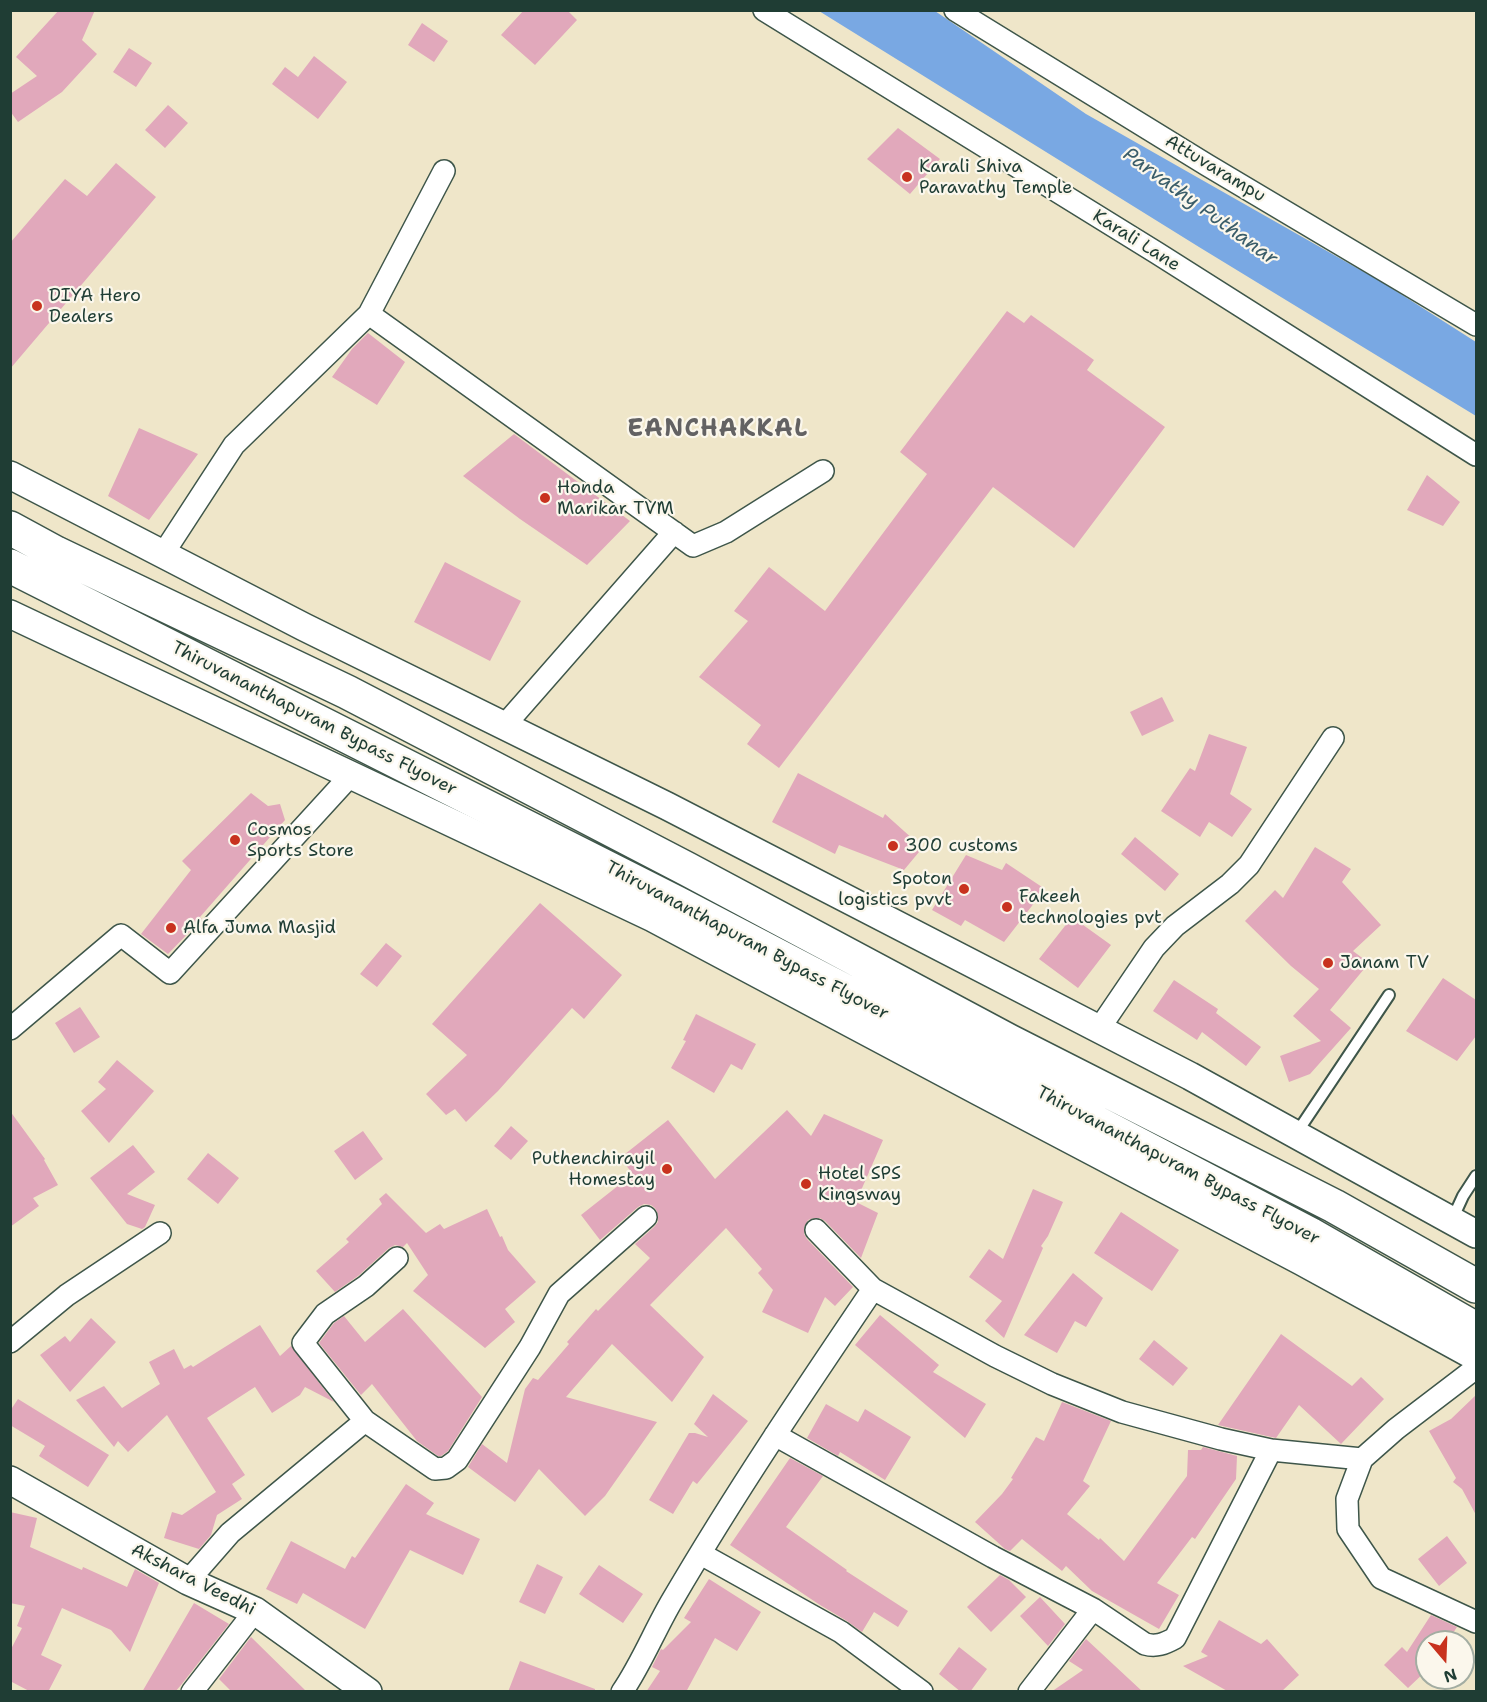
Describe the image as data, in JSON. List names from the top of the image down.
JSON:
{
  "streets": {
    "highway": ["Thiruvananthapuram Bypass Flyover"],
    "street": ["Attuvarampu", "Karali Lane", "Akshara Veedhi"]
  },
  "districts": ["EANCHAKKAL"],
  "water": ["Parvathy Puthanar"],
  "places": [
    "Karali Shiva Paravathy Temple",
    "DIYA Hero Dealers",
    "Honda Marikar TVM",
    "Cosmos Sports Store",
    "300 customs",
    "Spoton logistics pvvt",
    "Fakeeh technologies pvt",
    "Alfa Juma Masjid",
    "Janam TV",
    "Puthenchirayil Homestay",
    "Hotel SPS Kingsway"
  ],
  "north": "bottom"
}
